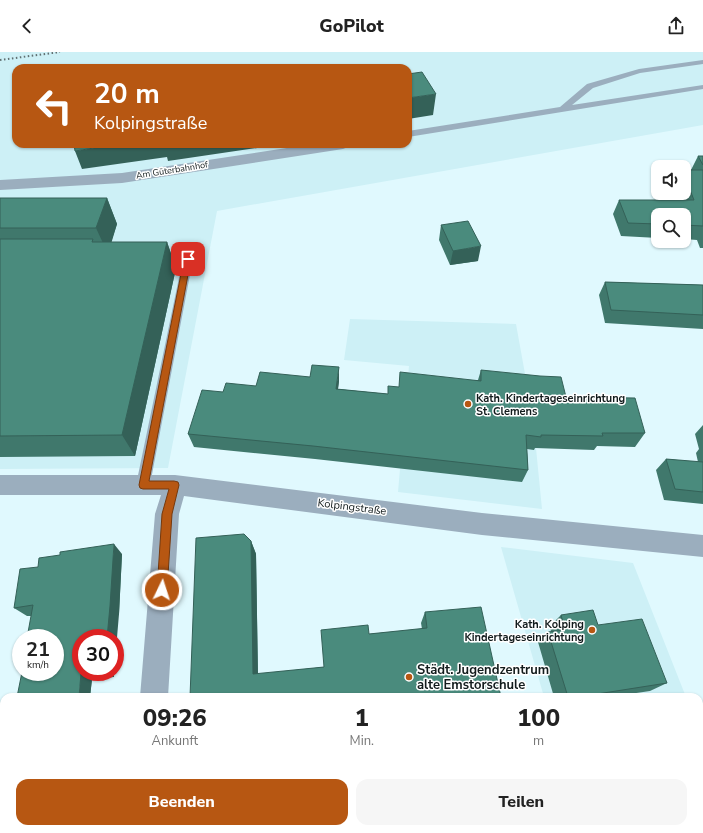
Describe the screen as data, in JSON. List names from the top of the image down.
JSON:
{
  "streets": {
    "street": ["Am Güterbahnhof", "Kolpingstraße"]
  },
  "places": ["Kath. Kindertageseinrichtung St. Clemens", "Kath. Kolping Kindertageseinrichtung", "Städt. Jugendzentrum alte Emstorschule"],
  "page": {
    "header": "GoPilot",
    "turn": ["20 m", "Kolpingstraße"],
    "speed": "21 km/h",
    "limit": "30",
    "eta": [
      "09:26",
      "Ankunft",
      "1",
      "Min.",
      "100",
      "m"
    ],
    "buttons": ["Beenden", "Teilen"]
  }
}
